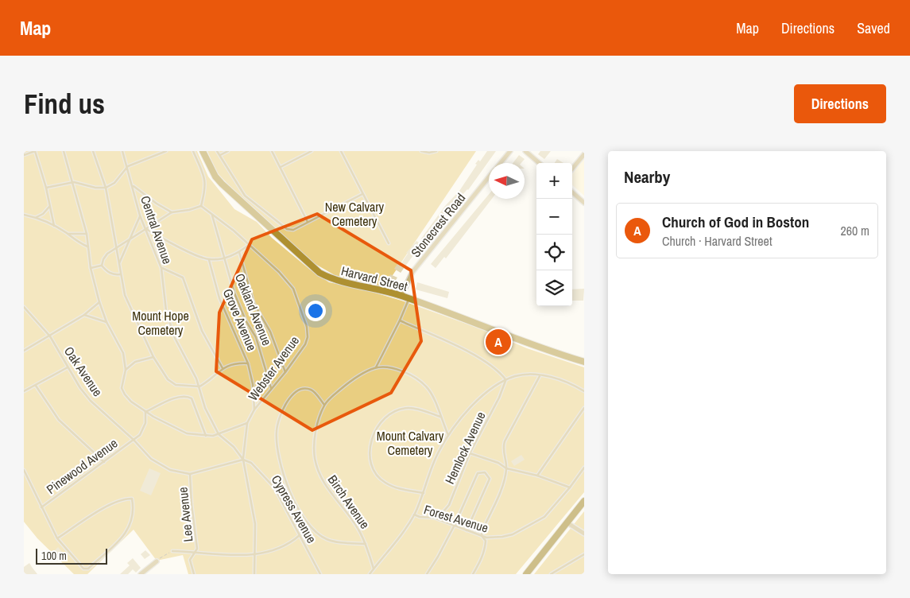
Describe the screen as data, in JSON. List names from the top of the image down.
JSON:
{
  "streets": {
    "main road": ["Harvard Street"],
    "street": ["Stonecrest Road"],
    "lane": [
      "Central Avenue",
      "Oakland Avenue",
      "Grove Avenue",
      "Webster Avenue",
      "Oak Avenue",
      "Hemlock Avenue",
      "Pinewood Avenue",
      "Birch Avenue",
      "Cypress Avenue",
      "Lee Avenue",
      "Forest Avenue"
    ]
  },
  "crossings": [
    ["Stonecrest Road", "Harvard Street"],
    ["Central Avenue", "Grove Avenue"],
    ["Central Avenue", "Webster Avenue"],
    ["Central Avenue", "Cypress Avenue"],
    ["Oakland Avenue", "Webster Avenue"],
    ["Grove Avenue", "Webster Avenue"],
    ["Webster Avenue", "Cypress Avenue"],
    ["Oak Avenue", "Pinewood Avenue"],
    ["Oak Avenue", "Lee Avenue"],
    ["Hemlock Avenue", "Forest Avenue"]
  ],
  "parks": ["New Calvary Cemetery", "Mount Hope Cemetery", "Mount Calvary Cemetery"],
  "scale_bar": "100 m",
  "north": "left",
  "page": {
    "header": "Map",
    "nav": ["Map", "Directions", "Saved"],
    "buttons": "Directions",
    "title": "Find us",
    "heading": "Nearby",
    "map_buttons": ["+", "−"],
    "list": [
      {
        "mark": "A",
        "name": "Church of God in Boston",
        "note": "Church · Harvard Street",
        "value": "260 m"
      }
    ],
    "pins": "A",
    "scale": "100 m"
  }
}
